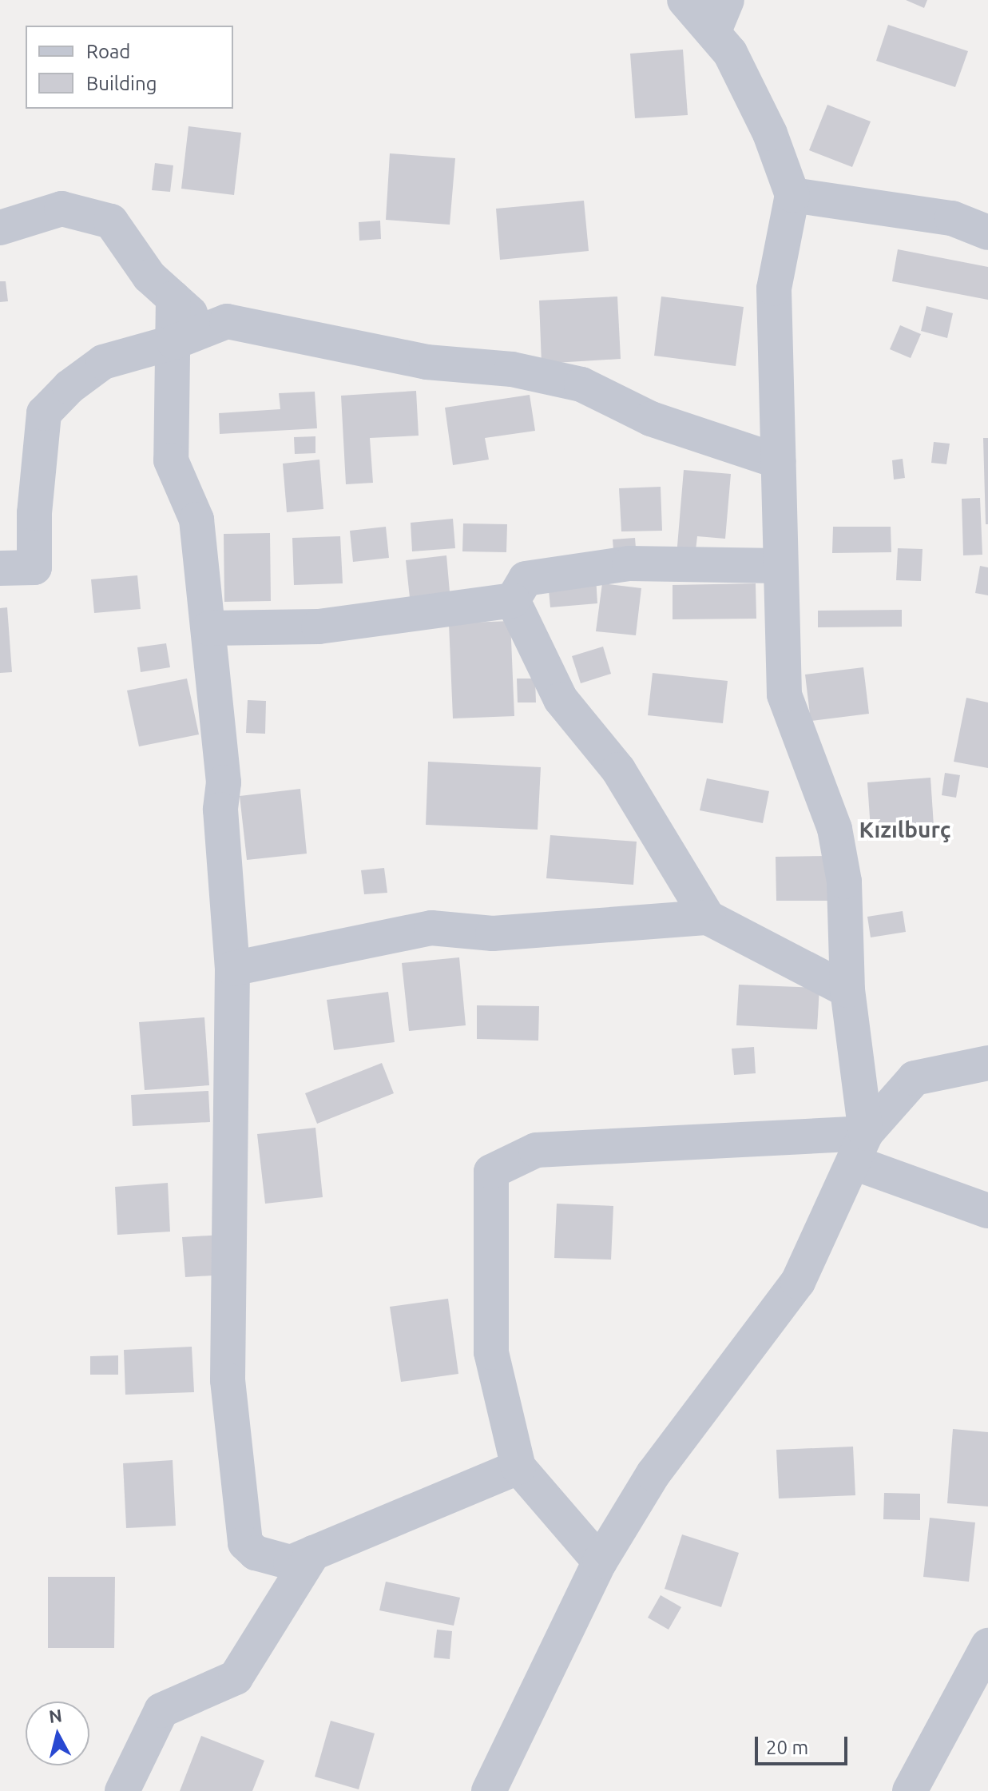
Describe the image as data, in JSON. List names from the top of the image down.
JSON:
{
  "districts": ["Kızılburç"],
  "legend": ["Road", "Building"],
  "scale_bar": "20 m",
  "north": "top"
}
